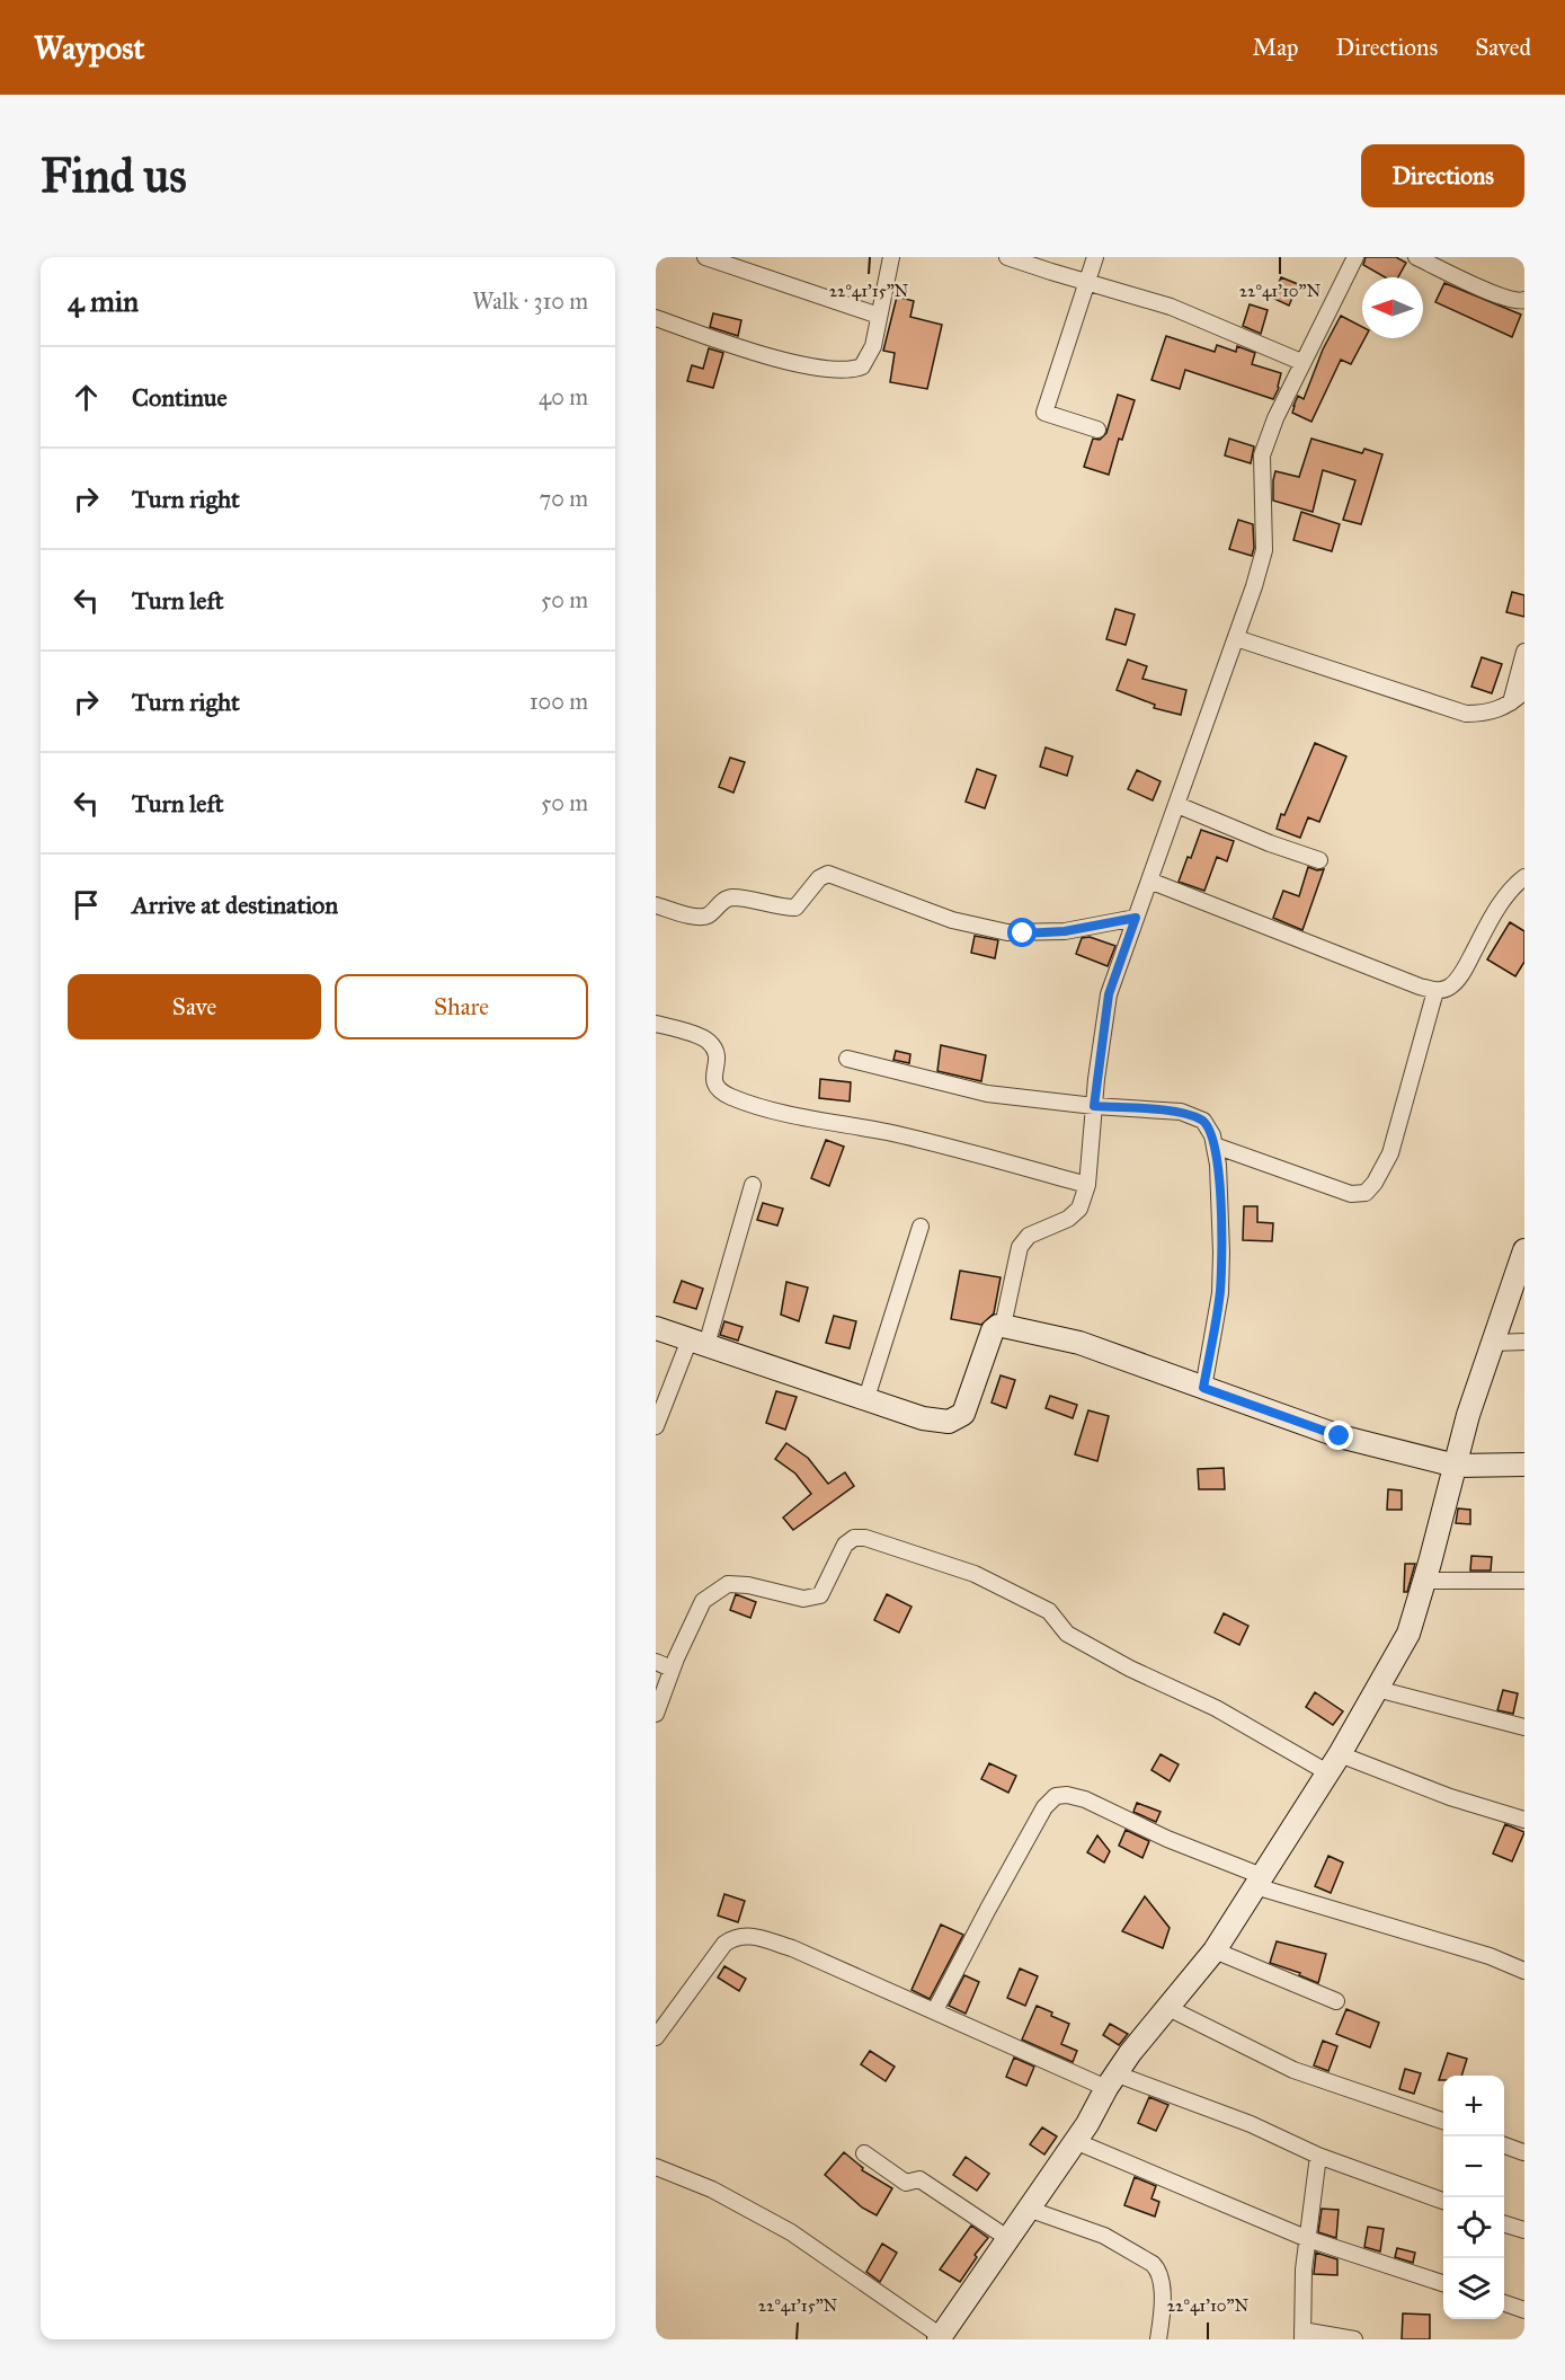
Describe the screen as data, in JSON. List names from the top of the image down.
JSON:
{
  "north": "left",
  "page": {
    "header": "Waypost",
    "nav": ["Map", "Directions", "Saved"],
    "buttons": [
      "Directions",
      ["Save", "Share"]
    ],
    "title": "Find us",
    "heading": ["4 min", "Walk · 310 m"],
    "list": [
      ["Continue", "40 m"],
      ["Turn right", "70 m"],
      ["Turn left", "50 m"],
      ["Turn right", "100 m"],
      ["Turn left", "50 m"],
      "Arrive at destination"
    ],
    "map_buttons": ["+", "−"]
  },
  "coordinates": ["22°41'15\"N", "22°41'10\"N"]
}
